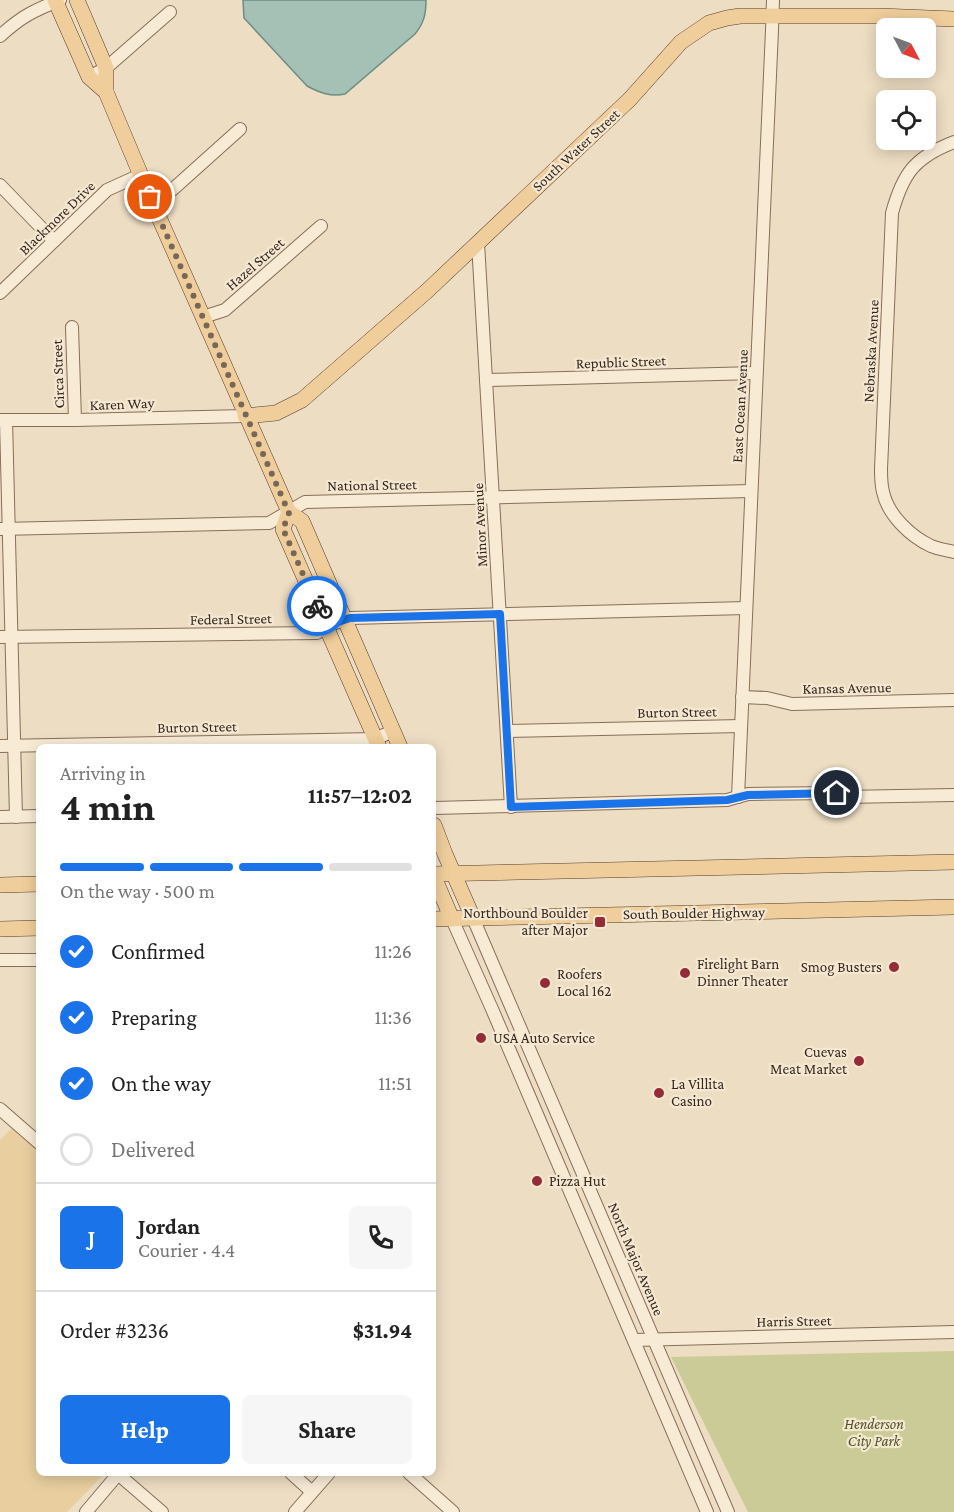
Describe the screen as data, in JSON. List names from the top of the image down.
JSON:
{
  "streets": {
    "main road": ["South Water Street", "South Boulder Highway"],
    "street": [
      "Blackmore Drive",
      "Hazel Street",
      "Nebraska Avenue",
      "Republic Street",
      "Circa Street",
      "Karen Way",
      "East Ocean Avenue",
      "National Street",
      "Minor Avenue",
      "Federal Street",
      "Kansas Avenue",
      "Burton Street",
      "North Major Avenue",
      "Harris Street"
    ]
  },
  "crossings": [
    ["South Water Street", "Karen Way"],
    ["South Water Street", "East Ocean Avenue"],
    ["South Water Street", "Minor Avenue"],
    ["Republic Street", "East Ocean Avenue"],
    ["Republic Street", "Minor Avenue"],
    ["Circa Street", "Karen Way"],
    ["East Ocean Avenue", "National Street"],
    ["East Ocean Avenue", "Federal Street"],
    ["East Ocean Avenue", "Kansas Avenue"],
    ["East Ocean Avenue", "Burton Street"],
    ["National Street", "Minor Avenue"],
    ["Minor Avenue", "Federal Street"],
    ["Minor Avenue", "Burton Street"],
    ["South Boulder Highway", "North Major Avenue"],
    ["North Major Avenue", "Harris Street"]
  ],
  "parks": ["Henderson City Park"],
  "places": {
    "transit": ["Northbound Boulder after Major"],
    "other": [
      "Smog Busters",
      "Firelight Barn Dinner Theater",
      "Roofers Local 162",
      "USA Auto Service",
      "Cuevas Meat Market",
      "La Villita Casino",
      "Pizza Hut"
    ]
  },
  "north": "bottom right",
  "page": {
    "heading": ["4 min", "Arriving in", "11:57–12:02"],
    "panel": [
      "Jordan",
      "Courier · 4.4",
      "Order #3236",
      "$31.94"
    ],
    "bar": "On the way · 500 m",
    "list": [
      ["Confirmed", "11:26"],
      ["Preparing", "11:36"],
      ["On the way", "11:51"],
      "Delivered"
    ],
    "round": "J",
    "buttons": ["Help", "Share"]
  }
}
